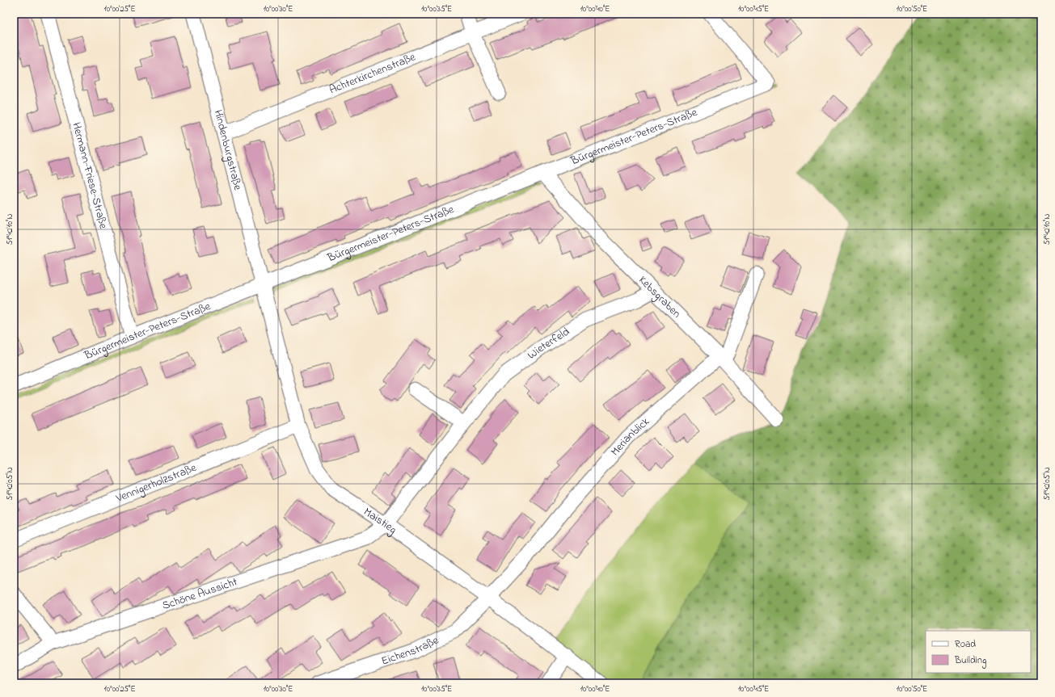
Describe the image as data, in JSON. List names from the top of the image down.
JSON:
{
  "streets": {
    "street": [
      "Achterkirchenstraße",
      "Bürgermeister-Peters-Straße",
      "Hindenburgstraße",
      "Hermann-Friese-Straße",
      "Kebsgraben",
      "Wieterfeld",
      "Merianblick",
      "Vennigerholzstraße",
      "Maistieg",
      "Schöne Aussicht",
      "Eichenstraße"
    ]
  },
  "crossings": [
    ["Achterkirchenstraße", "Hindenburgstraße"],
    ["Bürgermeister-Peters-Straße", "Hindenburgstraße"],
    ["Bürgermeister-Peters-Straße", "Hermann-Friese-Straße"],
    ["Bürgermeister-Peters-Straße", "Kebsgraben"],
    ["Bürgermeister-Peters-Straße", "Maistieg"],
    ["Hindenburgstraße", "Maistieg"],
    ["Kebsgraben", "Wieterfeld"],
    ["Kebsgraben", "Merianblick"],
    ["Wieterfeld", "Maistieg"],
    ["Wieterfeld", "Schöne Aussicht"],
    ["Merianblick", "Maistieg"],
    ["Merianblick", "Eichenstraße"],
    ["Vennigerholzstraße", "Maistieg"],
    ["Maistieg", "Schöne Aussicht"],
    ["Maistieg", "Eichenstraße"]
  ],
  "legend": ["Road", "Building"],
  "coordinates": [
    "10°00'25\"E",
    "10°00'30\"E",
    "10°00'35\"E",
    "10°00'40\"E",
    "10°00'45\"E",
    "10°00'50\"E",
    "51°42'10\"N",
    "51°42'05\"N"
  ]
}
